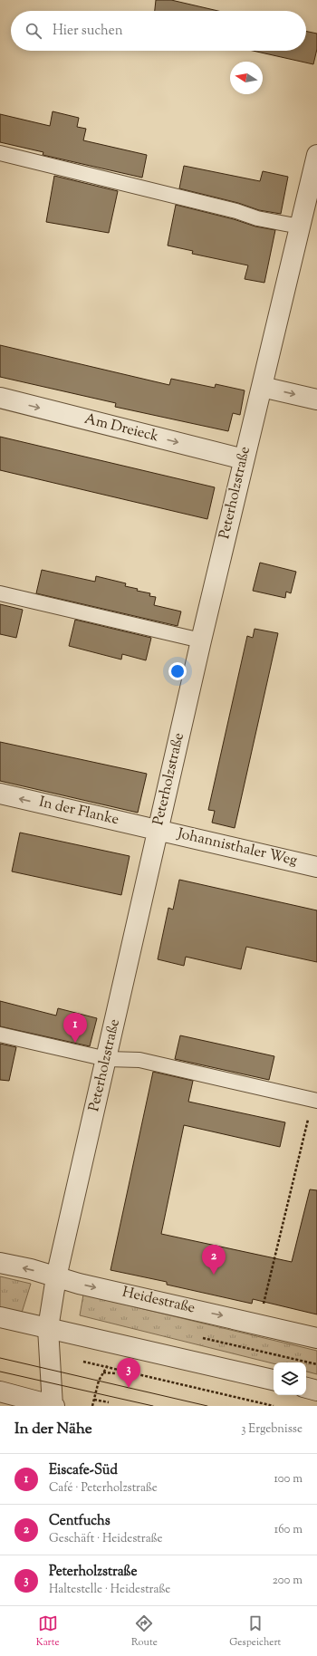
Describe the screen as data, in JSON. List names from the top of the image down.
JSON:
{
  "streets": {
    "street": [
      "Am Dreieck",
      "Peterholzstraße",
      "In der Flanke",
      "Johannisthaler Weg",
      "Heidestraße"
    ]
  },
  "crossings": [
    ["Am Dreieck", "Peterholzstraße"],
    ["Peterholzstraße", "In der Flanke"],
    ["Peterholzstraße", "Johannisthaler Weg"],
    ["Peterholzstraße", "Heidestraße"],
    ["In der Flanke", "Johannisthaler Weg"]
  ],
  "one_way": ["Am Dreieck", "In der Flanke"],
  "north": "left",
  "page": {
    "search": "Hier suchen",
    "pins": ["1", "2", "3"],
    "heading": ["In der Nähe", "3 Ergebnisse"],
    "list": [
      {
        "mark": "1",
        "name": "Eiscafe-Süd",
        "note": "Café · Peterholzstraße",
        "value": "100 m"
      },
      {
        "mark": "2",
        "name": "Centfuchs",
        "note": "Geschäft · Heidestraße",
        "value": "160 m"
      },
      {
        "mark": "3",
        "name": "Peterholzstraße",
        "note": "Haltestelle · Heidestraße",
        "value": "200 m"
      }
    ],
    "nav": ["Karte", "Route", "Gespeichert"]
  }
}
